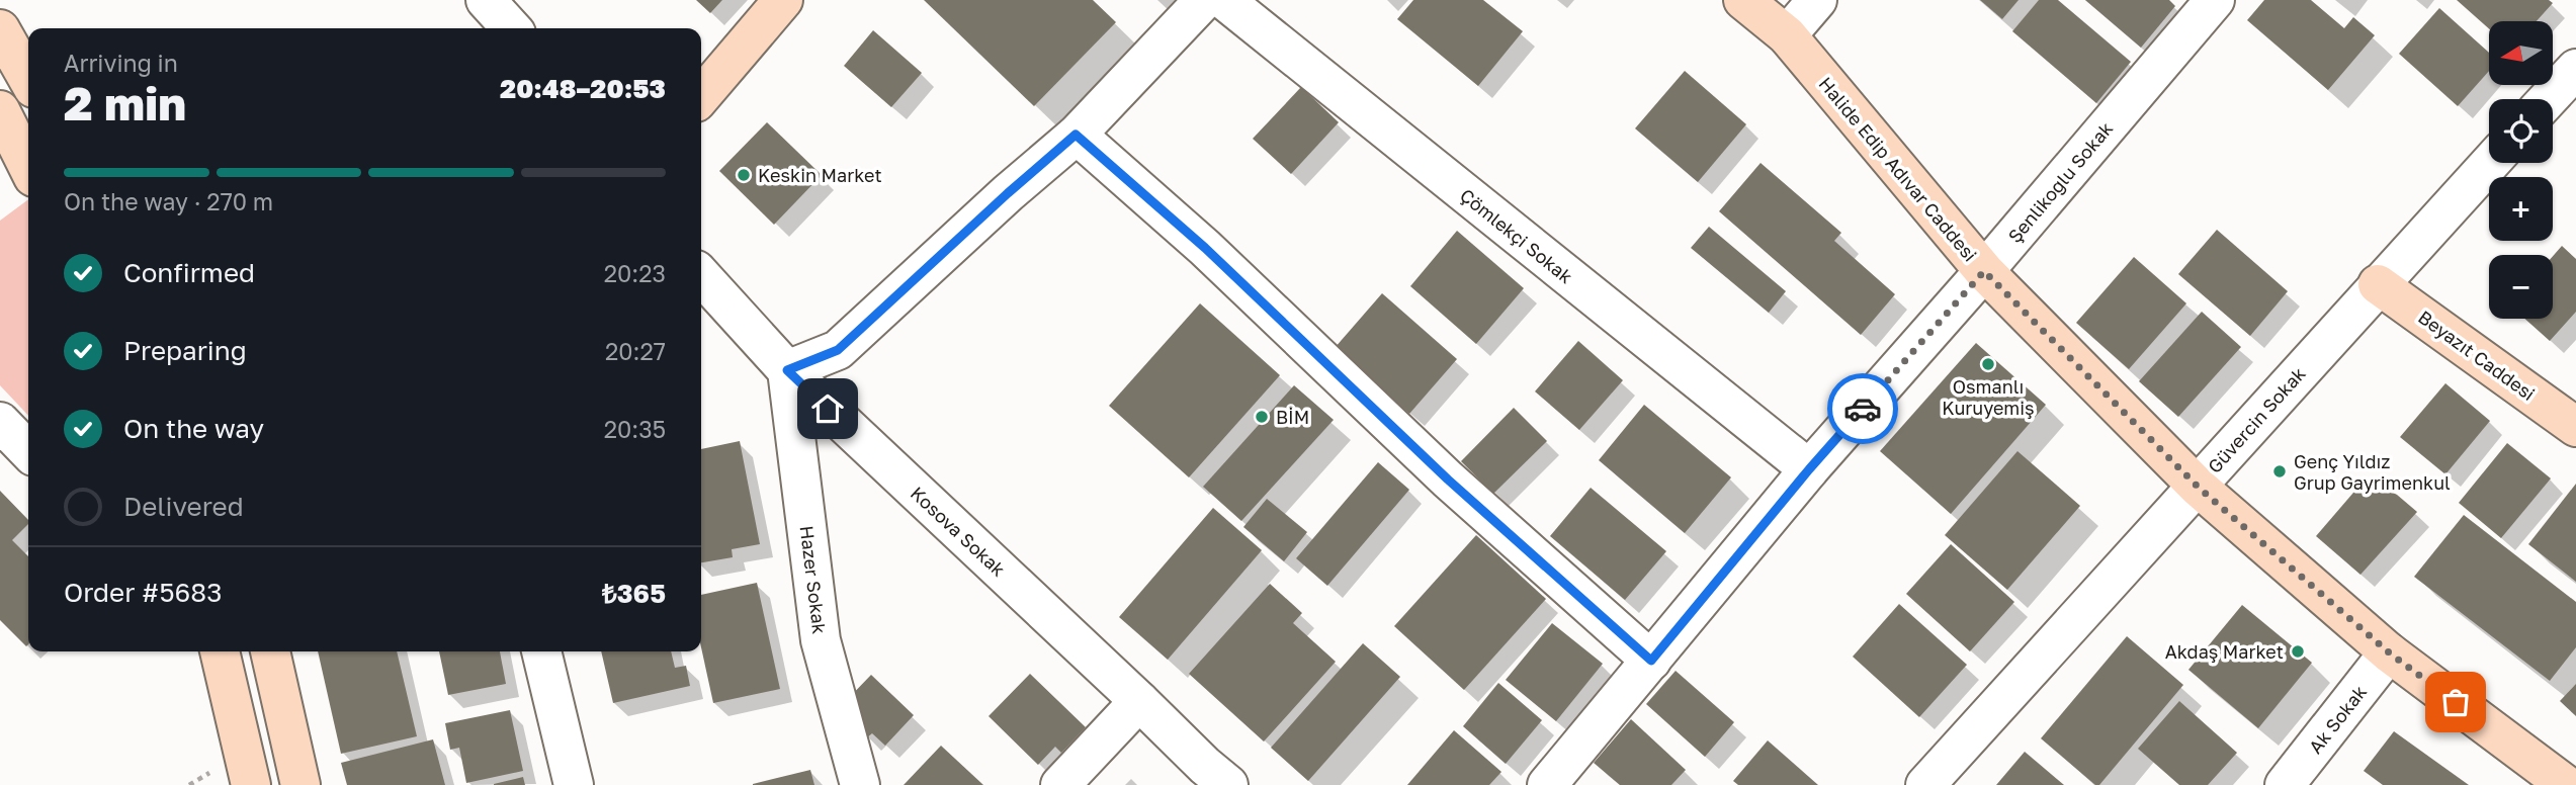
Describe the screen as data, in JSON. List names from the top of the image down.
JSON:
{
  "streets": {
    "street": [
      "Halide Edip Adıvar Caddesi",
      "Şenlikoğlu Sokak",
      "Çömlekçi Sokak",
      "Beyazıt Caddesi",
      "Güvercin Sokak",
      "Kosova Sokak",
      "Hazer Sokak",
      "Ak Sokak"
    ]
  },
  "crossings": [
    ["Halide Edip Adıvar Caddesi", "Şenlikoğlu Sokak"],
    ["Halide Edip Adıvar Caddesi", "Güvercin Sokak"],
    ["Halide Edip Adıvar Caddesi", "Ak Sokak"],
    ["Şenlikoğlu Sokak", "Çömlekçi Sokak"],
    ["Beyazıt Caddesi", "Güvercin Sokak"],
    ["Kosova Sokak", "Hazer Sokak"]
  ],
  "places": [
    "Keskin Market",
    "Osmanlı Kuruyemiş",
    "BİM",
    "Genç Yıldız Grup Gayrimenkul",
    "Akdaş Market"
  ],
  "north": "left",
  "page": {
    "map_buttons": ["+", "−"],
    "heading": ["2 min", "Arriving in", "20:48–20:53"],
    "panel": ["Order #5683", "₺365"],
    "bar": "On the way · 270 m",
    "list": [
      ["Confirmed", "20:23"],
      ["Preparing", "20:27"],
      ["On the way", "20:35"],
      "Delivered"
    ]
  }
}
